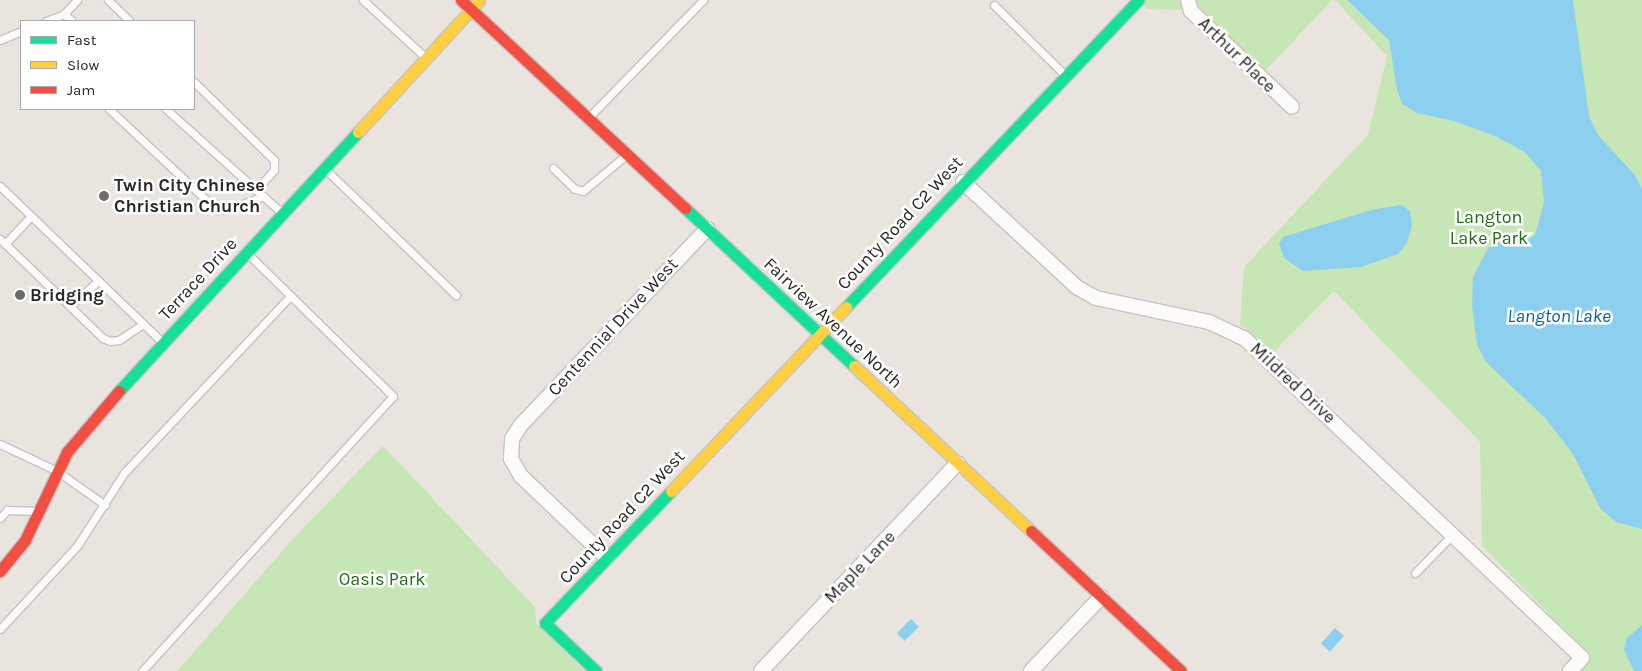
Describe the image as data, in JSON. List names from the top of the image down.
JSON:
{
  "streets": {
    "street": [
      "Arthur Place",
      "County Road C2 West",
      "Terrace Drive",
      "Fairview Avenue North",
      "Centennial Drive West",
      "Mildred Drive",
      "Maple Lane"
    ]
  },
  "crossings": [
    ["County Road C2 West", "Fairview Avenue North"],
    ["County Road C2 West", "Centennial Drive West"],
    ["County Road C2 West", "Mildred Drive"],
    ["Terrace Drive", "Fairview Avenue North"],
    ["Fairview Avenue North", "Centennial Drive West"],
    ["Fairview Avenue North", "Maple Lane"]
  ],
  "water": ["Langton Lake"],
  "parks": ["Langton Lake Park", "Oasis Park"],
  "places": ["Twin City Chinese Christian Church", "Bridging"],
  "legend": ["Fast", "Slow", "Jam"]
}
